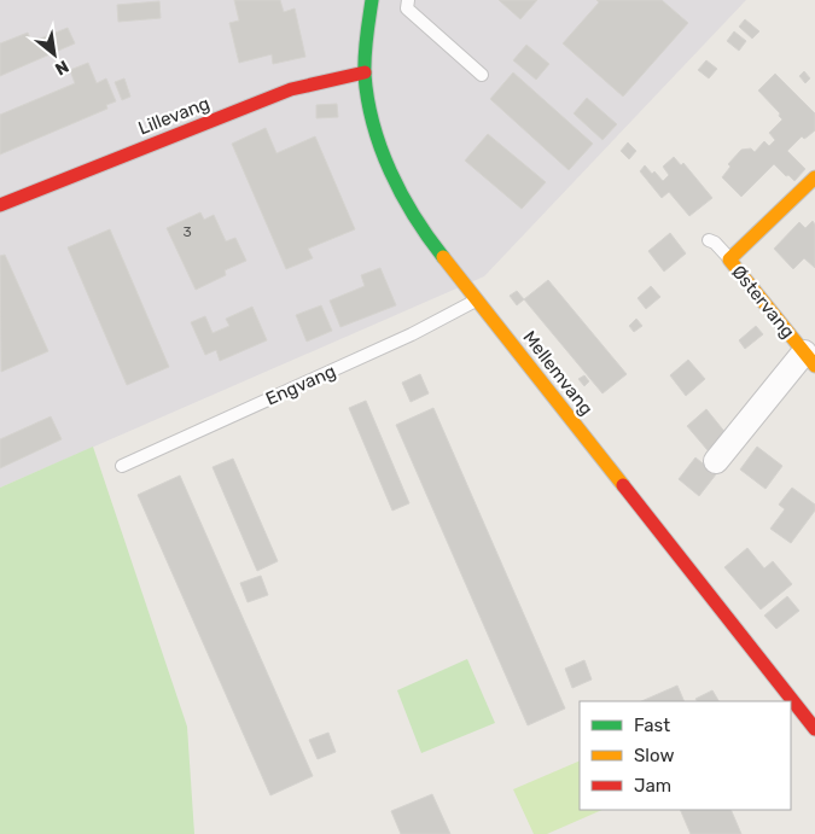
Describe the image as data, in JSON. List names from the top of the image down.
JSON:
{
  "streets": {
    "street": ["Lillevang", "Østervang", "Mellemvang"],
    "lane": ["Engvang"]
  },
  "crossings": [
    ["Lillevang", "Mellemvang"],
    ["Mellemvang", "Engvang"]
  ],
  "house_numbers": ["3"],
  "legend": ["Fast", "Slow", "Jam"],
  "north": "bottom right"
}
